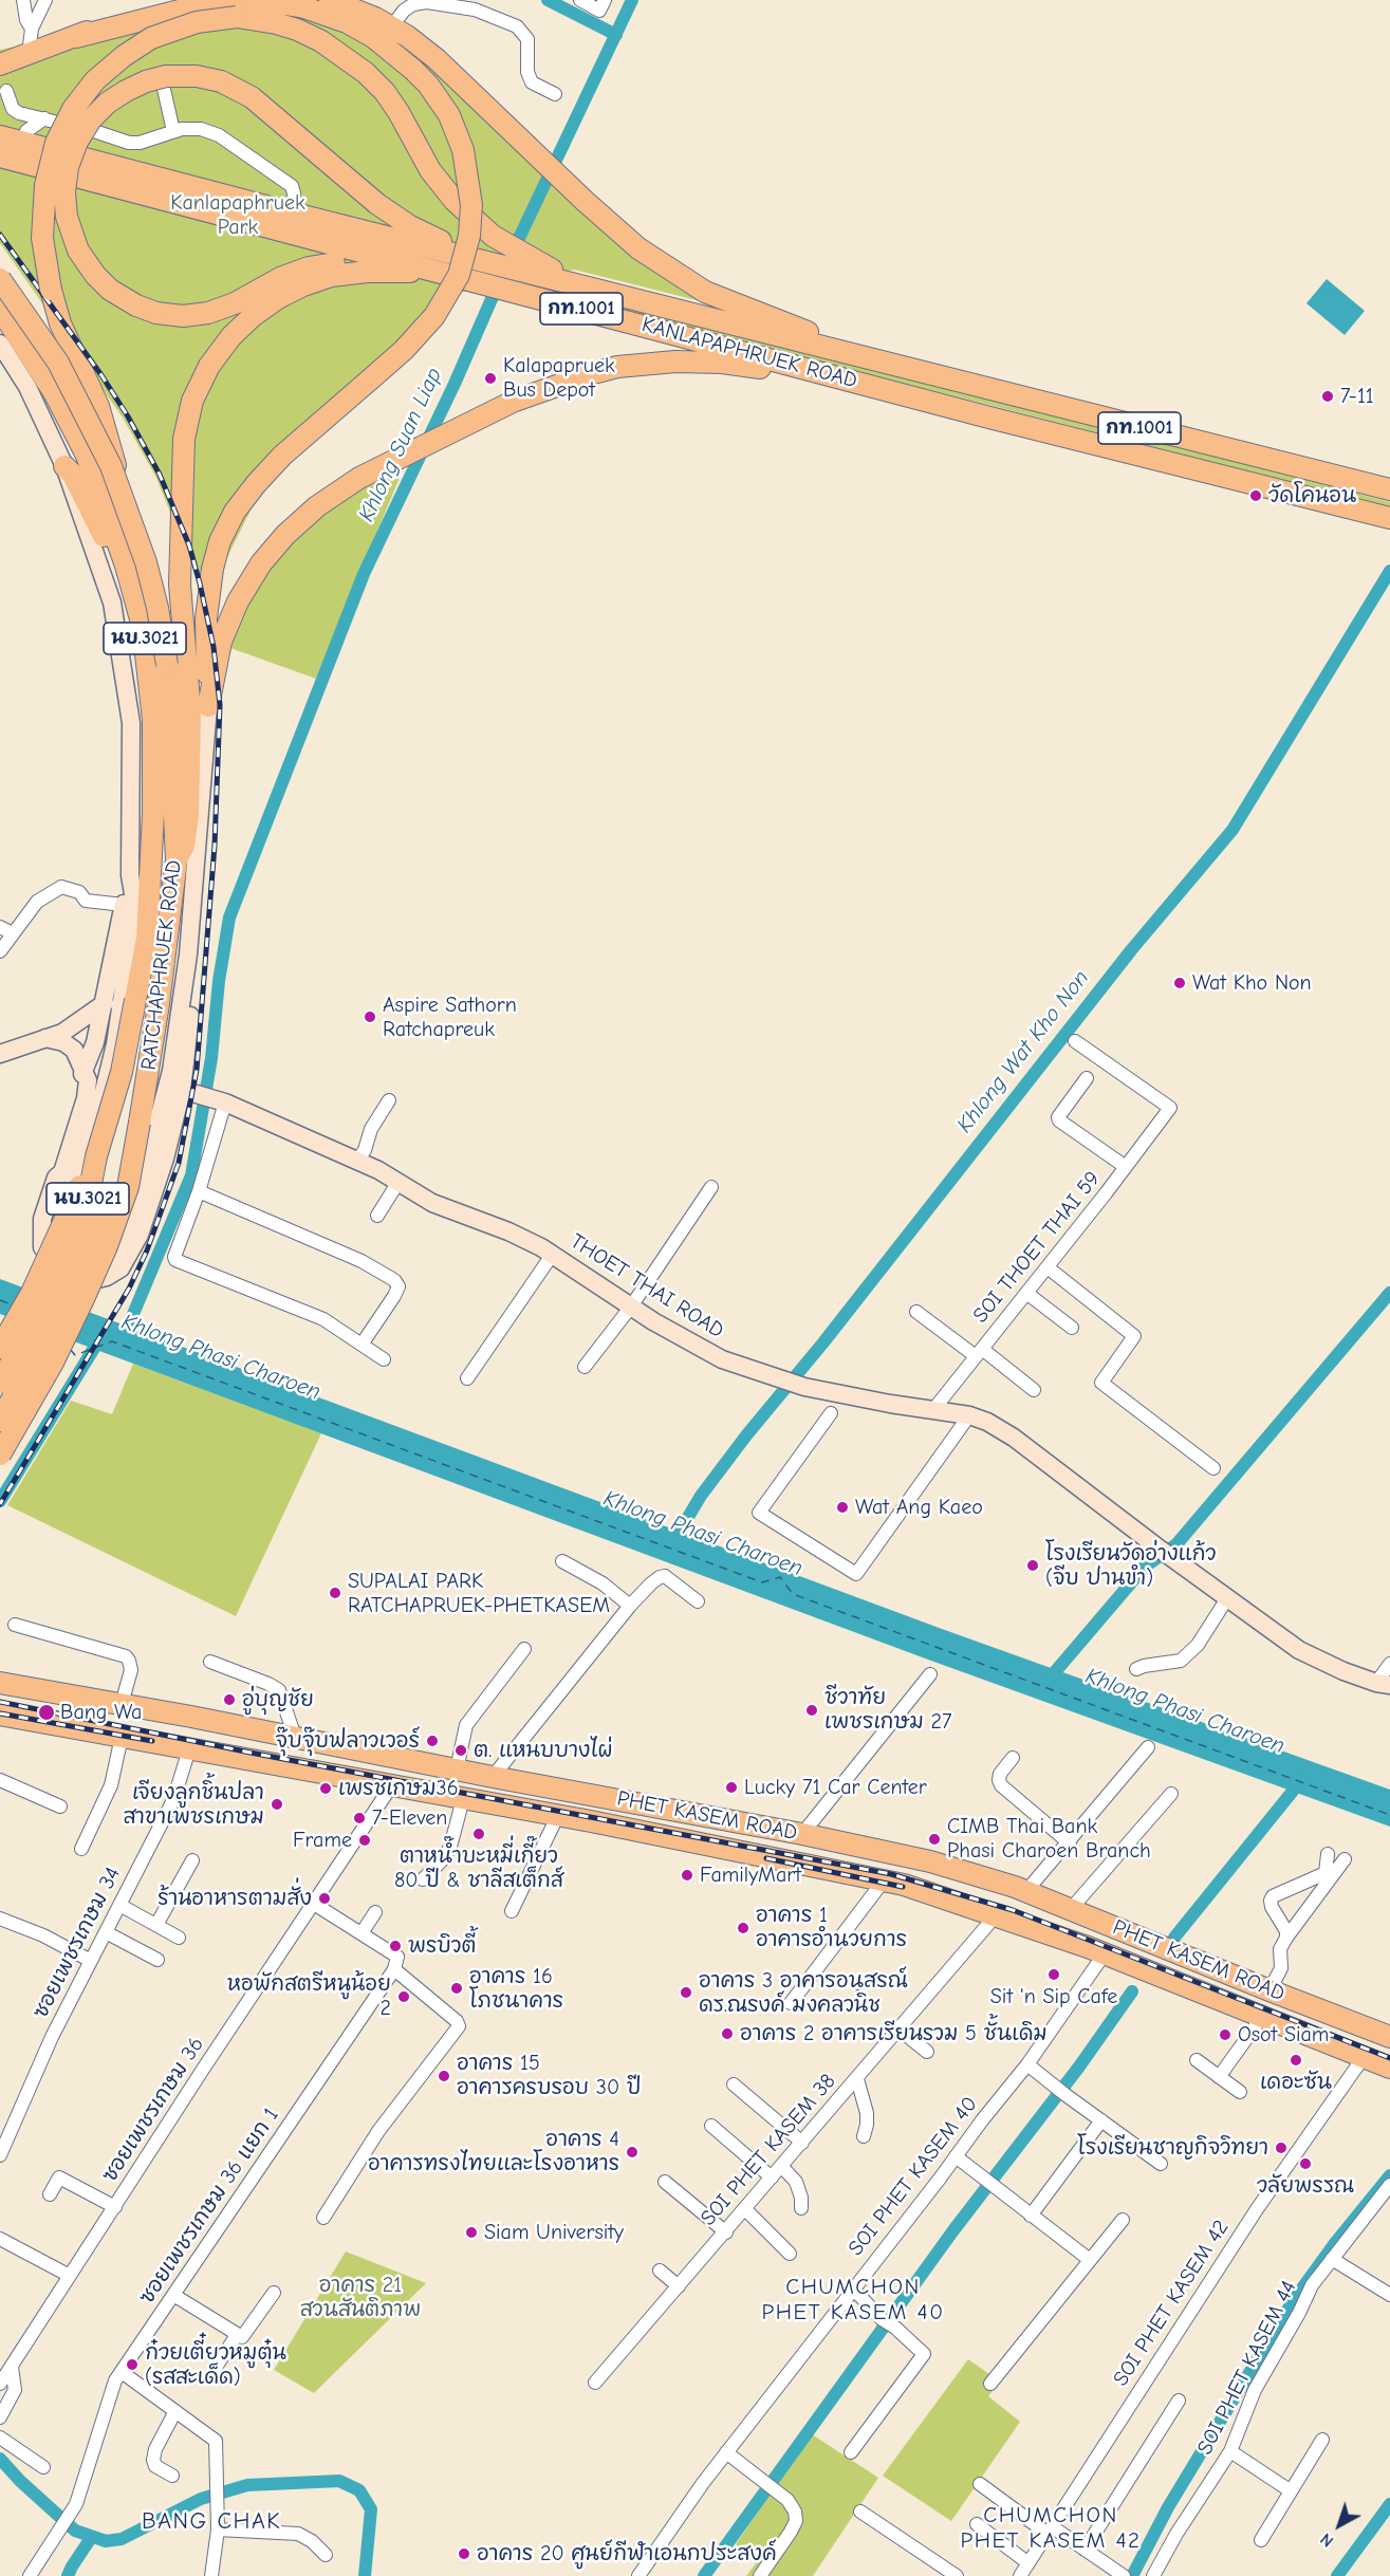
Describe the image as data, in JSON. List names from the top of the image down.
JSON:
{
  "streets": {
    "main road": [
      "กท.1001",
      "KANLAPAPHRUEK ROAD",
      "นบ.3021",
      "RATCHAPHRUEK ROAD",
      "THOET THAI ROAD",
      "PHET KASEM ROAD"
    ],
    "street": [
      "SOI THOET THAI 59",
      "ซอยเพชรเกษม 34",
      "ซอยเพชรเกษม 36",
      "SOI PHET KASEM 38",
      "SOI PHET KASEM 40",
      "ซอยเพชรเกษม 36 แยก 1",
      "SOI PHET KASEM 42",
      "SOI PHET KASEM 44"
    ]
  },
  "crossings": [
    ["SOI THOET THAI 59", "THOET THAI ROAD"],
    ["PHET KASEM ROAD", "ซอยเพชรเกษม 34"],
    ["PHET KASEM ROAD", "ซอยเพชรเกษม 36"],
    ["PHET KASEM ROAD", "SOI PHET KASEM 38"],
    ["PHET KASEM ROAD", "SOI PHET KASEM 40"],
    ["PHET KASEM ROAD", "SOI PHET KASEM 42"]
  ],
  "districts": ["CHUMCHON PHET KASEM 40", "CHUMCHON PHET KASEM 42", "BANG CHAK"],
  "water": ["Khlong Suan Liap", "Khlong Wat Kho Non", "Khlong Phasi Charoen"],
  "parks": ["Kanlapaphruek Park", "อาคาร 21 สวนสันติภาพ"],
  "places": [
    "Kalapapruek Bus Depot",
    "7-11",
    "วัดโคนอน",
    "Wat Kho Non",
    "Aspire Sathorn Ratchapreuk",
    "Wat Ang Kaeo",
    "โรงเรียนวัดอ่างแก้ว (จีบ ปานขำ)",
    "SUPALAI PARK RATCHAPRUEK-PHETKASEM",
    "อู่บุญชัย",
    "ชีวาทัย เพชรเกษม 27",
    "Bang Wa",
    "จุ๊บจุ๊บฟลาวเวอร์",
    "ต. แหนบบางไผ่",
    "Lucky 71 Car Center",
    "เพรชเกษม36",
    "เจียงลูกชิ้นปลา สาขาเพชรเกษม",
    "7-Eleven",
    "ตาหน๊ำบะหมี่เกี๊ยว 80 ปี & ชาลีสเต็กส์",
    "CIMB Thai Bank Phasi Charoen Branch",
    "Frame",
    "FamilyMart",
    "ร้านอาหารตามสั่ง",
    "อาคาร 1 อาคารอำนวยการ",
    "พรบิวตี้",
    "Sit 'n Sip Cafe",
    "อาคาร 16 โภชนาคาร",
    "อาคาร 3 อาคารอนุสรณ์ ดร.ณรงค์ มงคลวนิช",
    "หอพักสตรีหนูน้อย 2",
    "อาคาร 2 อาคารเรียนรวม 5 ชั้นเดิม",
    "Osot Siam",
    "เดอะซัน",
    "อาคาร 15 อาคารครบรอบ 30 ปี",
    "โรงเรียนชาญกิจวิทยา",
    "อาคาร 4 อาคารทรงไทยและโรงอาหาร",
    "วลัยพรรณ",
    "Siam University",
    "ก๋วยเตี๋ยวหมูตุ๋น (รสสะเด็ด)",
    "อาคาร 20 ศูนย์กีฬาเอนกประสงค์"
  ],
  "north": "bottom left"
}
